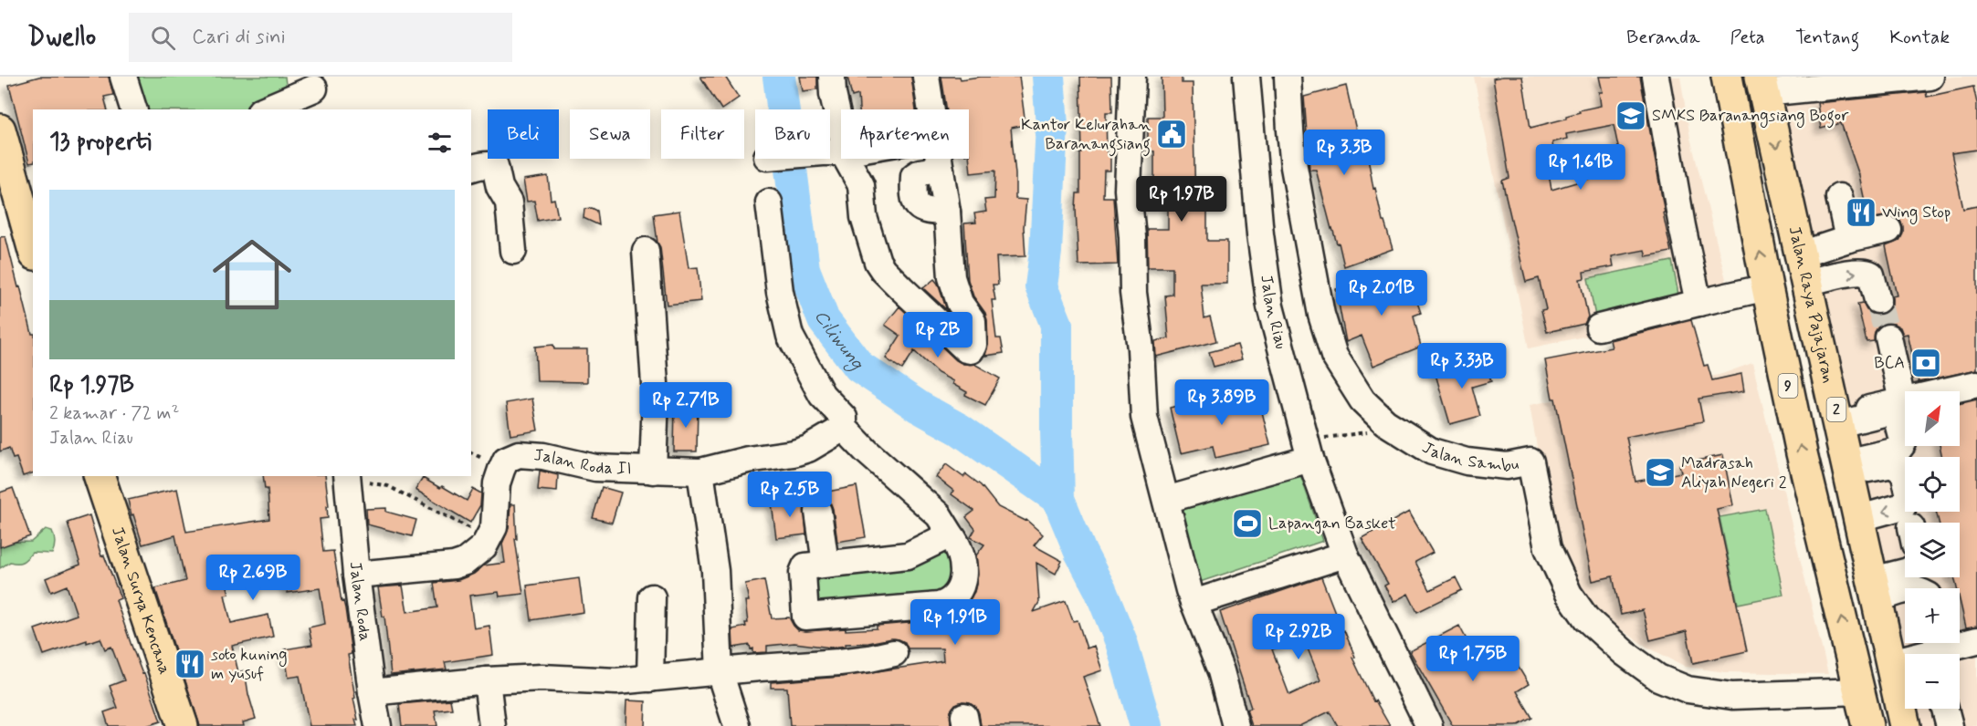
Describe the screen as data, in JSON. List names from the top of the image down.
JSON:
{
  "streets": {
    "main road": [
      "Jalan Raya Pajajaran",
      "9",
      "2",
      "Jalan Surya Kencana"
    ],
    "street": [
      "Jalan Riau",
      "Jalan Sambu",
      "Jalan Roda II",
      "Jalan Roda"
    ]
  },
  "crossings": [
    ["9", "Jalan Sambu"]
  ],
  "water": ["Ciliwung"],
  "places": {
    "school or university": ["SMKS Baranangsiang Bogor", "Madrasah Aliyah Negeri 2"],
    "public building": ["Kantor Kelurahan Baranangsiang"],
    "restaurant": ["Wing Stop", "soto kuning m yusuf"],
    "bank": ["BCA"],
    "sports": ["Lapangan Basket"]
  },
  "north": "top right",
  "page": {
    "header": "Dwello",
    "search": "Cari di sini",
    "nav": [
      "Beranda",
      "Peta",
      "Tentang",
      "Kontak"
    ],
    "chip": [
      "Beli",
      "Sewa",
      "Filter",
      "Baru",
      "Apartemen"
    ],
    "heading": "13 properti",
    "price": [
      "Rp 3.3B",
      "Rp 1.61B",
      "Rp 1.97B",
      "Rp 2.01B",
      "Rp 2B",
      "Rp 3.33B",
      "Rp 3.89B",
      "Rp 2.71B",
      "Rp 2.5B",
      "Rp 2.69B",
      "Rp 1.91B",
      "Rp 2.92B",
      "Rp 1.75B"
    ],
    "list": [
      {
        "name": "Rp 1.97B",
        "note": "2 kamar · 72 m² · Jalan Riau"
      }
    ],
    "map_buttons": ["+", "−"]
  }
}
